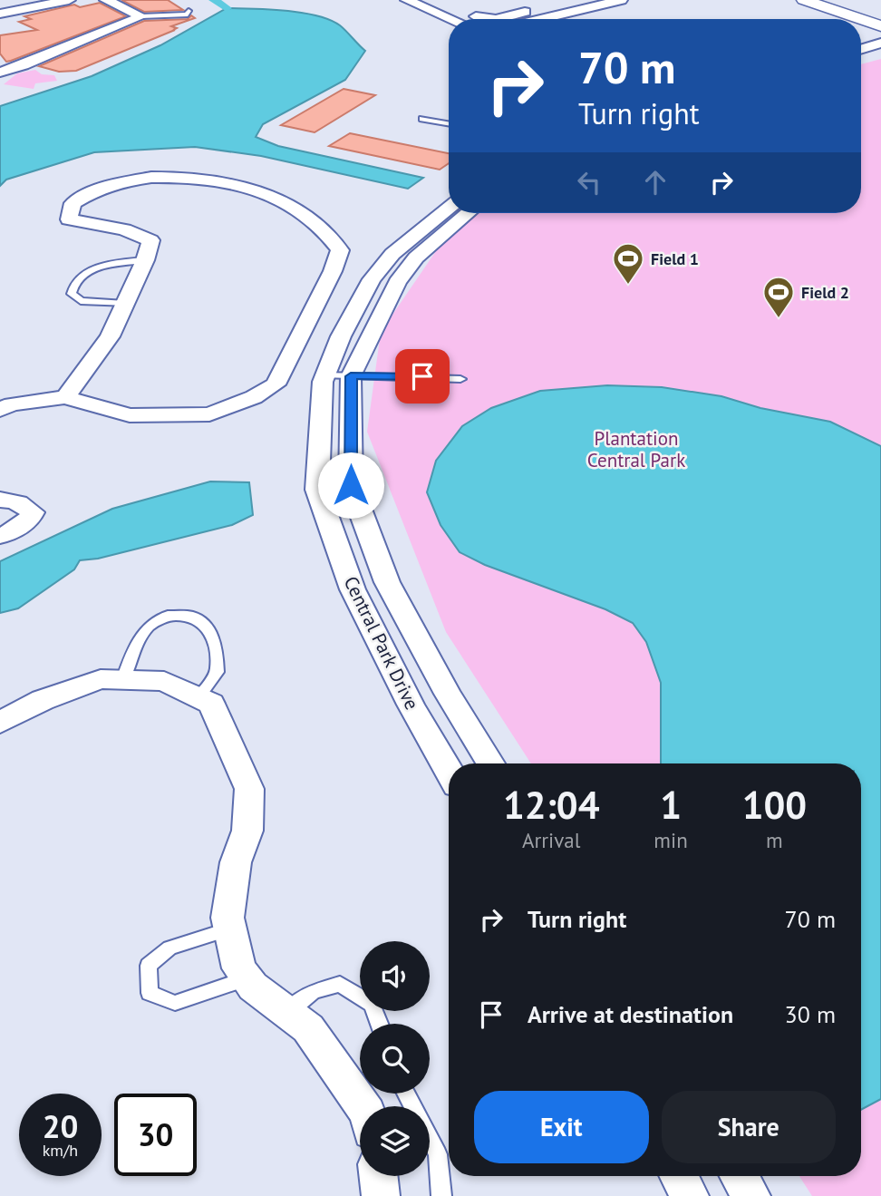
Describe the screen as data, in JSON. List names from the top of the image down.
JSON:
{
  "streets": {
    "street": ["Central Park Drive"]
  },
  "parks": ["Plantation Central Park"],
  "places": {
    "sports": ["Field 1", "Field 2"]
  },
  "page": {
    "turn": ["70 m", "Turn right"],
    "eta": [
      "12:04",
      "Arrival",
      "1",
      "min",
      "100",
      "m"
    ],
    "list": [
      {
        "name": "Turn right",
        "value": "70 m"
      },
      {
        "name": "Arrive at destination",
        "value": "30 m"
      }
    ],
    "buttons": ["Exit", "Share"],
    "speed": "20 km/h",
    "limit": "30"
  }
}
